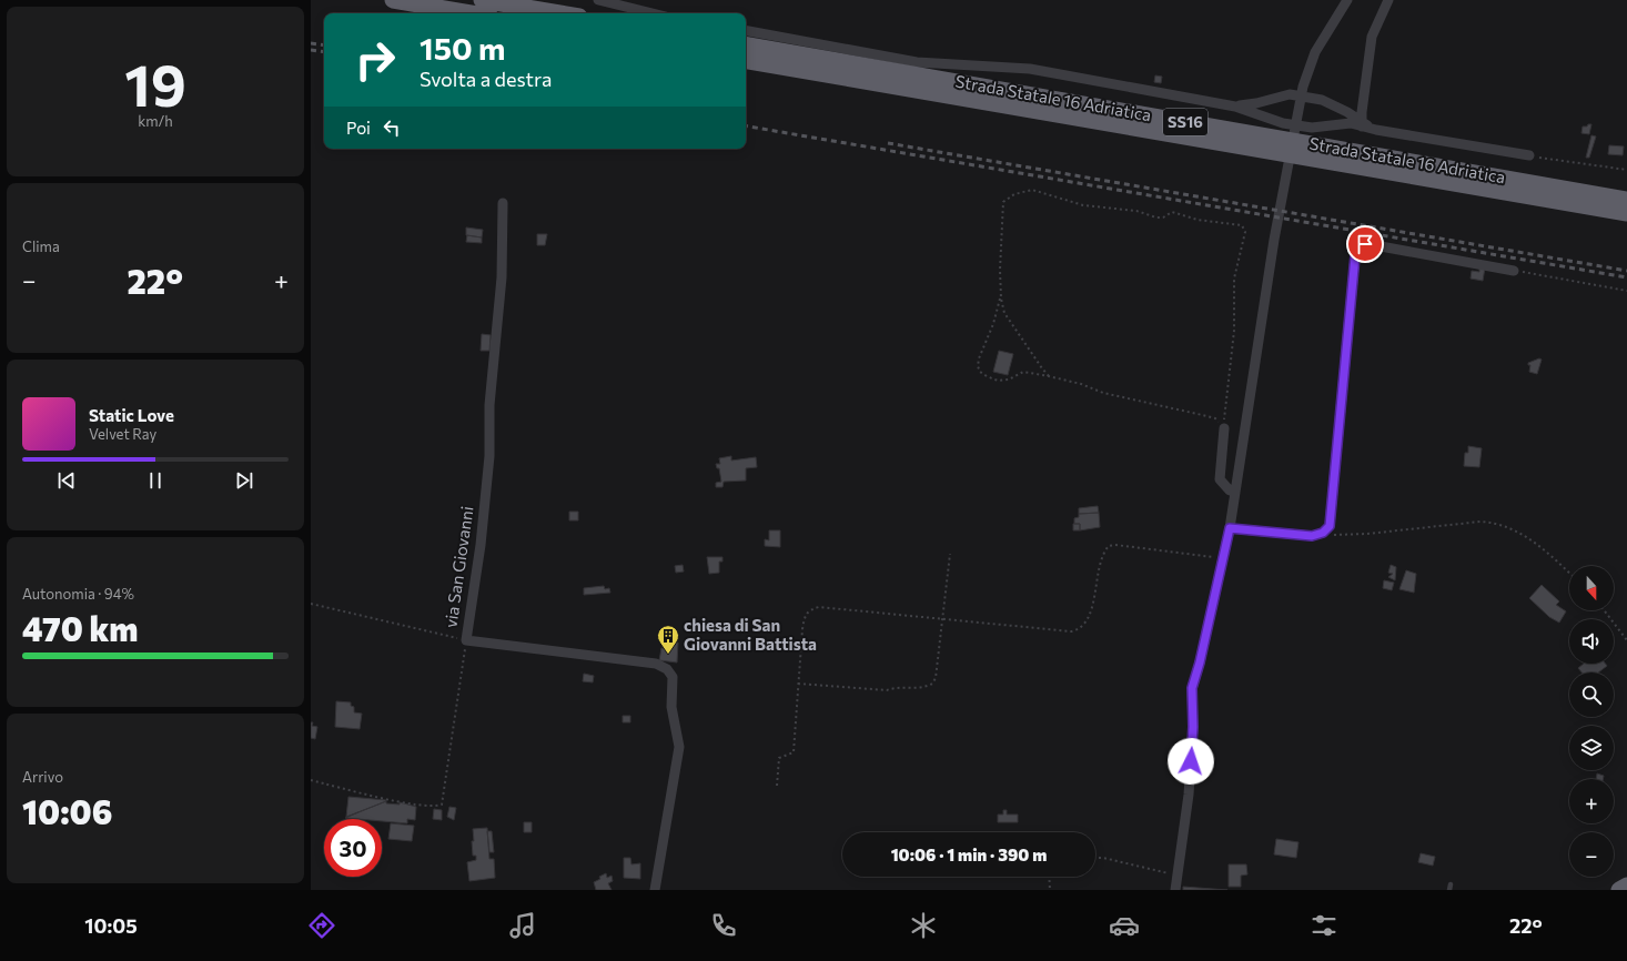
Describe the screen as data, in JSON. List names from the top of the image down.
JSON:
{
  "streets": {
    "highway": ["Strada Statale 16 Adriatica", "SS16"],
    "street": ["via San Giovanni"]
  },
  "places": {
    "building": ["chiesa di San Giovanni Battista"]
  },
  "north": "bottom",
  "page": {
    "tile": [
      ["19", "km/h"],
      "Clima",
      ["Autonomia · 94%", "470 km"],
      ["Arrivo", "10:06"]
    ],
    "turn": ["150 m", "Svolta a destra"],
    "then": "Poi",
    "heat": ["−", "22°", "+"],
    "song": ["Static Love", "Velvet Ray"],
    "map_buttons": ["+", "−"],
    "limit": "30",
    "trip": "10:06 · 1 min · 390 m",
    "tabs": ["10:05", "22°"]
  }
}
